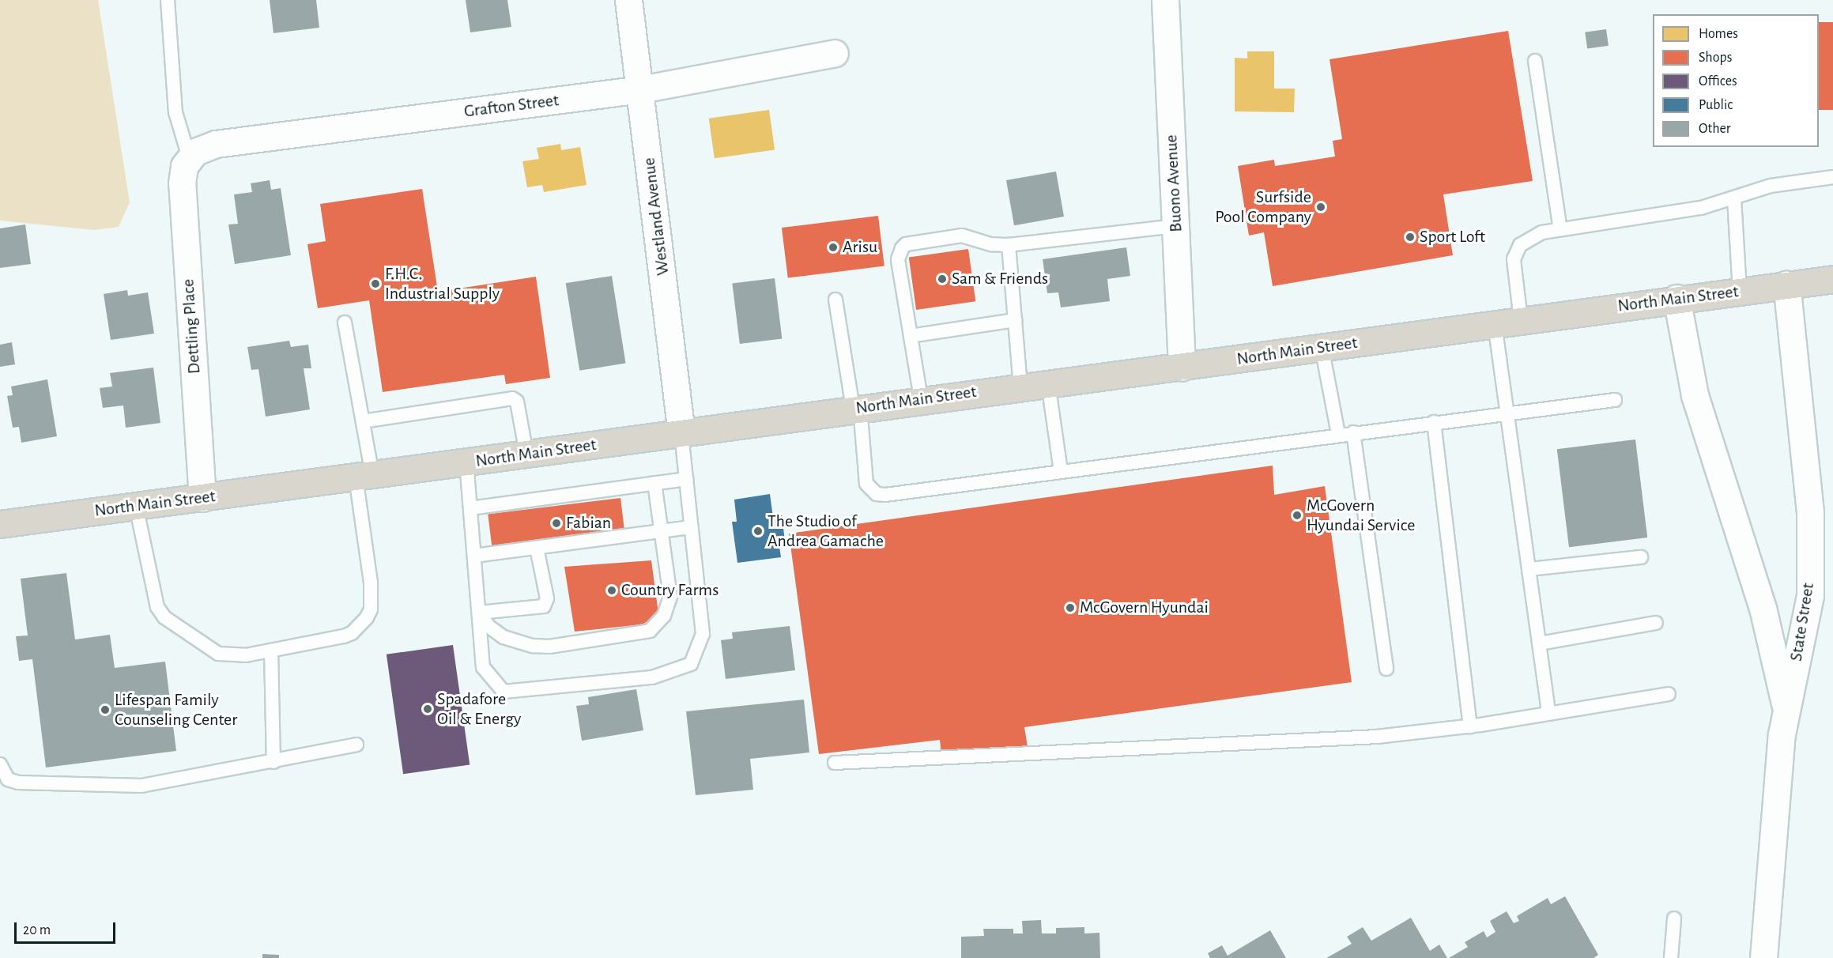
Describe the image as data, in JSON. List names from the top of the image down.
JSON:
{
  "streets": {
    "highway": ["North Main Street"],
    "street": [
      "Grafton Street",
      "Buono Avenue",
      "Westland Avenue",
      "Dettling Place",
      "State Street"
    ]
  },
  "crossings": [
    ["Grafton Street", "Westland Avenue"],
    ["Grafton Street", "Dettling Place"],
    ["Buono Avenue", "North Main Street"],
    ["Westland Avenue", "North Main Street"],
    ["North Main Street", "Dettling Place"],
    ["North Main Street", "State Street"]
  ],
  "places": [
    "Surfside Pool Company",
    "Sport Loft",
    "Arisu",
    "Sam & Friends",
    "F.H.C. Industrial Supply",
    "McGovern Hyundai Service",
    "Fabian",
    "The Studio of Andrea Gamache",
    "Country Farms",
    "McGovern Hyundai",
    "Spadafore Oil & Energy",
    "Lifespan Family Counseling Center"
  ],
  "legend": [
    "Homes",
    "Shops",
    "Offices",
    "Public",
    "Other"
  ],
  "scale_bar": "20 m"
}
